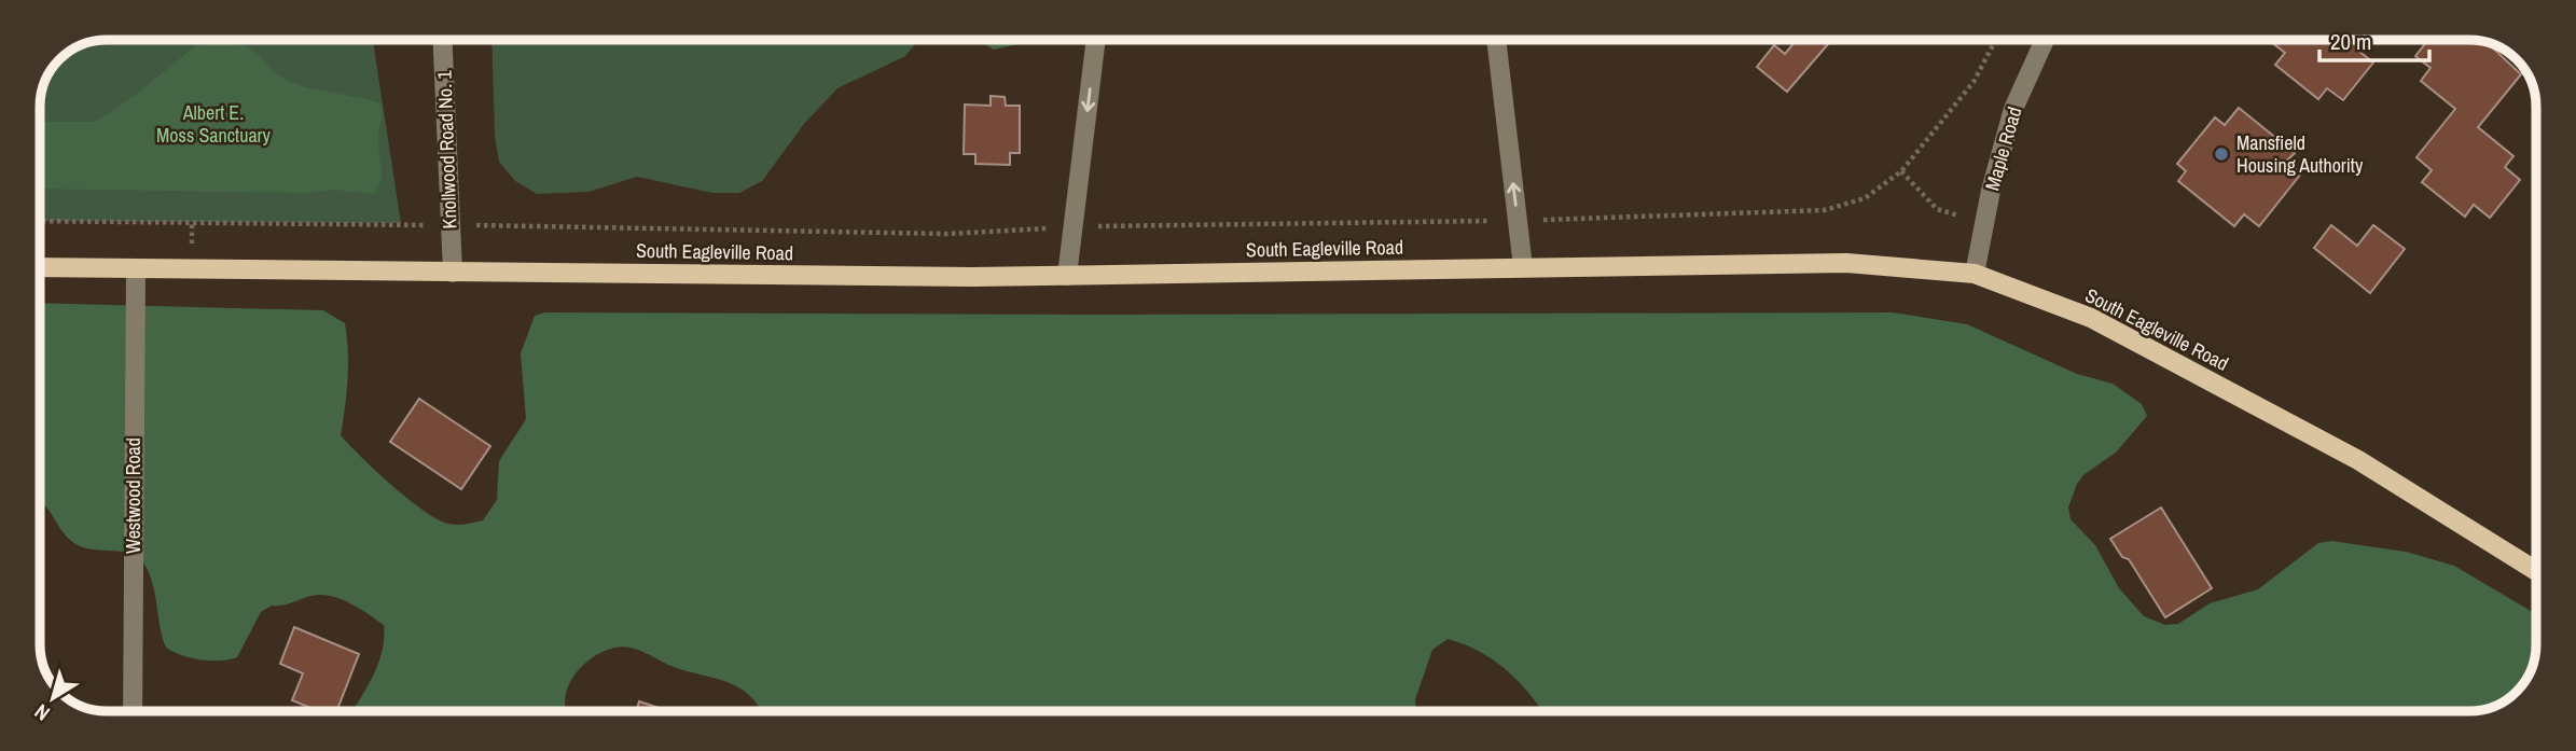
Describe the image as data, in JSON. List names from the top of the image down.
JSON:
{
  "streets": {
    "main road": ["South Eagleville Road"],
    "street": ["Maple Road", "Knollwood Road No. 1", "Westwood Road"]
  },
  "crossings": [
    ["Maple Road", "South Eagleville Road"],
    ["Knollwood Road No. 1", "South Eagleville Road"],
    ["South Eagleville Road", "Westwood Road"]
  ],
  "parks": ["Albert E. Moss Sanctuary"],
  "places": ["Mansfield Housing Authority"],
  "scale_bar": "20 m",
  "north": "bottom left"
}
